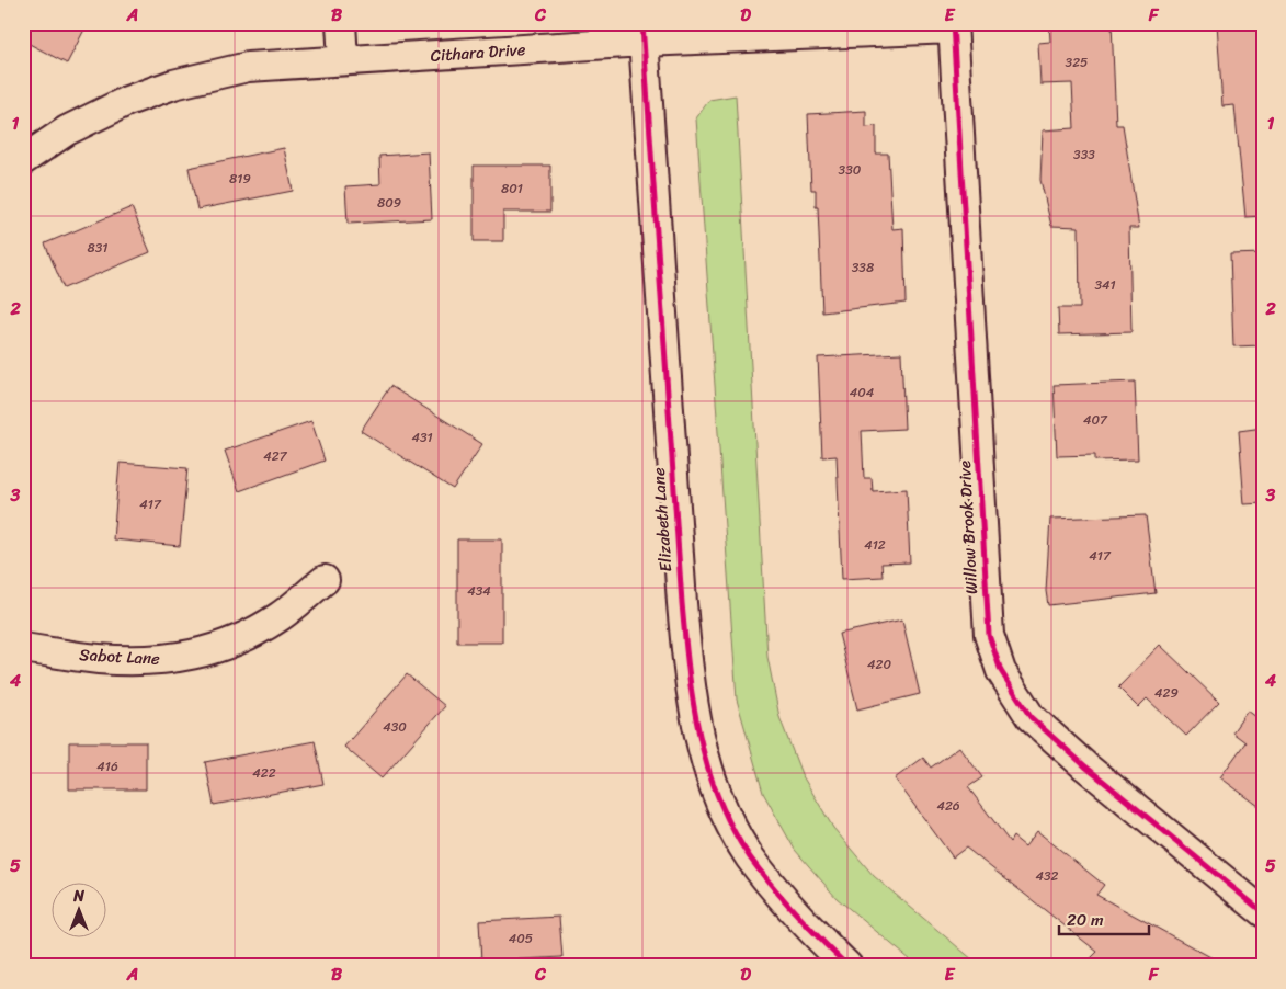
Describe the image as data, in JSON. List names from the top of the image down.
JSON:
{
  "streets": {
    "street": [
      "Cithara Drive",
      "Elizabeth Lane",
      "Willow Brook Drive",
      "Sabot Lane"
    ]
  },
  "crossings": [
    ["Cithara Drive", "Elizabeth Lane"],
    ["Cithara Drive", "Willow Brook Drive"]
  ],
  "house_numbers": [
    "325",
    "333",
    "330",
    "819",
    "801",
    "809",
    "831",
    "338",
    "341",
    "404",
    "407",
    "431",
    "427",
    "417",
    "412",
    "417",
    "434",
    "420",
    "429",
    "430",
    "416",
    "422",
    "426",
    "432",
    "405"
  ],
  "scale_bar": "20 m",
  "north": "top",
  "grid": {
    "columns": [
      "A",
      "B",
      "C",
      "D",
      "E",
      "F"
    ],
    "rows": [
      "1",
      "2",
      "3",
      "4",
      "5"
    ]
  }
}
